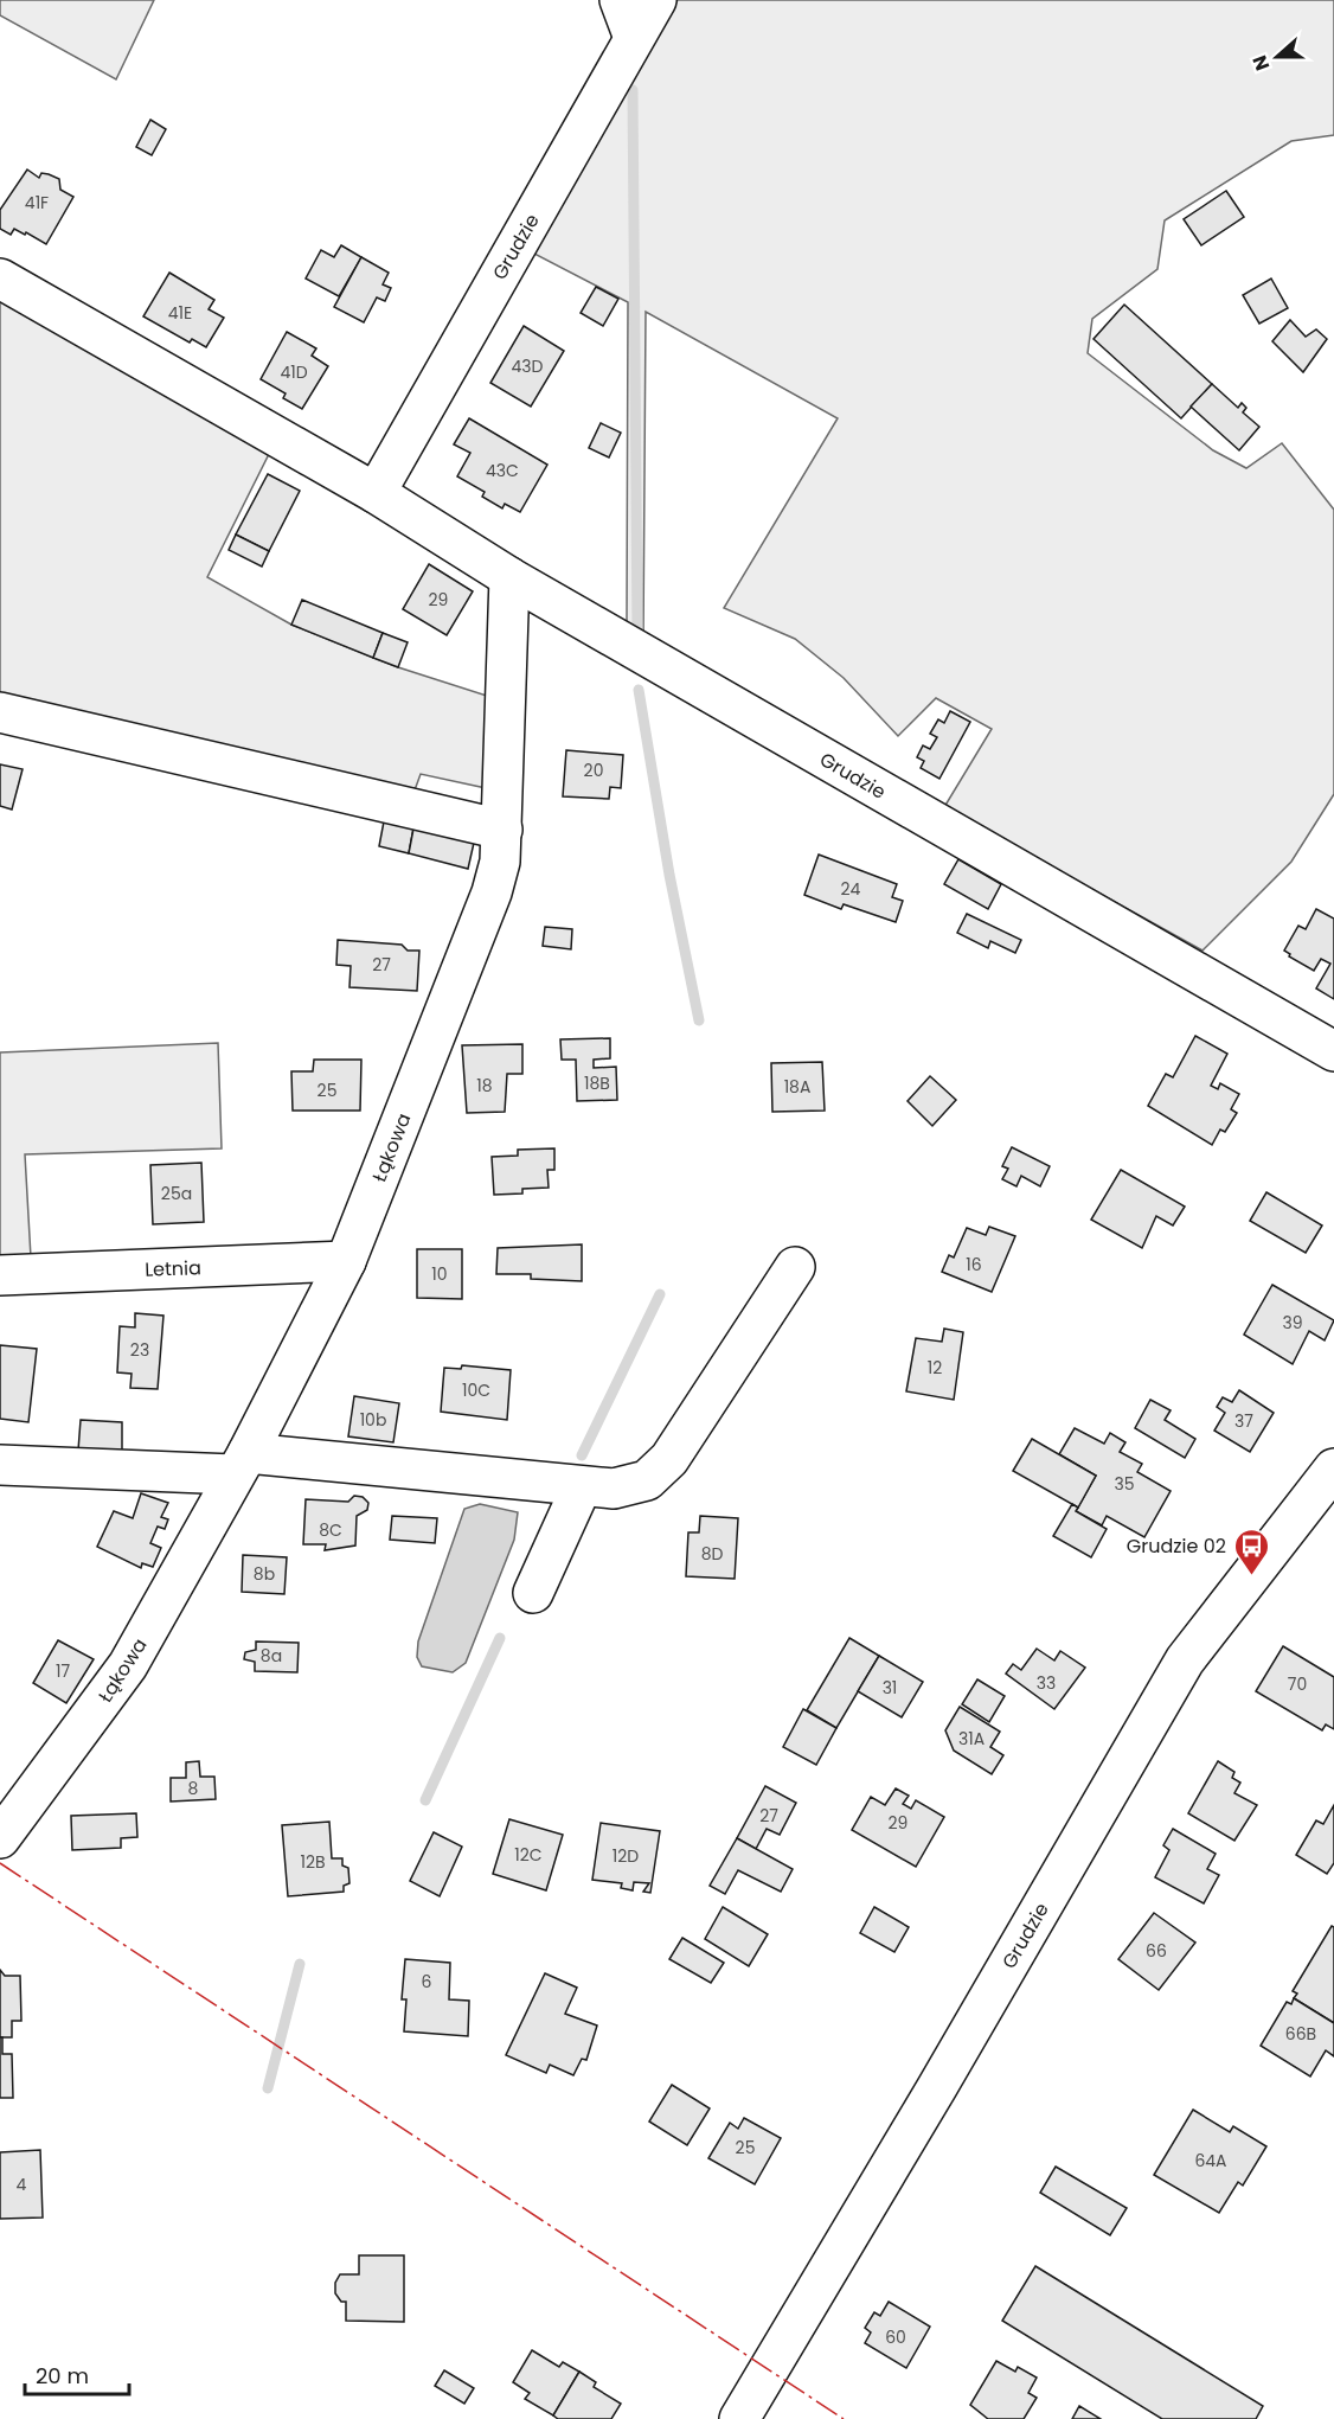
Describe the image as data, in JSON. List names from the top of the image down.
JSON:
{
  "streets": {
    "street": ["Grudzie", "Łąkowa", "Letnia"]
  },
  "crossings": [
    ["Grudzie", "Łąkowa"],
    ["Łąkowa", "Letnia"]
  ],
  "places": {
    "bus stop": ["Grudzie 02"]
  },
  "house_numbers": [
    "41F",
    "41E",
    "43D",
    "41D",
    "43C",
    "29",
    "20",
    "24",
    "27",
    "18B",
    "18",
    "18A",
    "25",
    "25a",
    "16",
    "10",
    "39",
    "23",
    "12",
    "10C",
    "10b",
    "37",
    "35",
    "8C",
    "8D",
    "8b",
    "8a",
    "17",
    "33",
    "70",
    "31",
    "31A",
    "8",
    "27",
    "29",
    "12C",
    "12D",
    "12B",
    "66",
    "6",
    "66B",
    "25",
    "64A",
    "4",
    "60"
  ],
  "scale_bar": "20 m",
  "north": "left"
}
